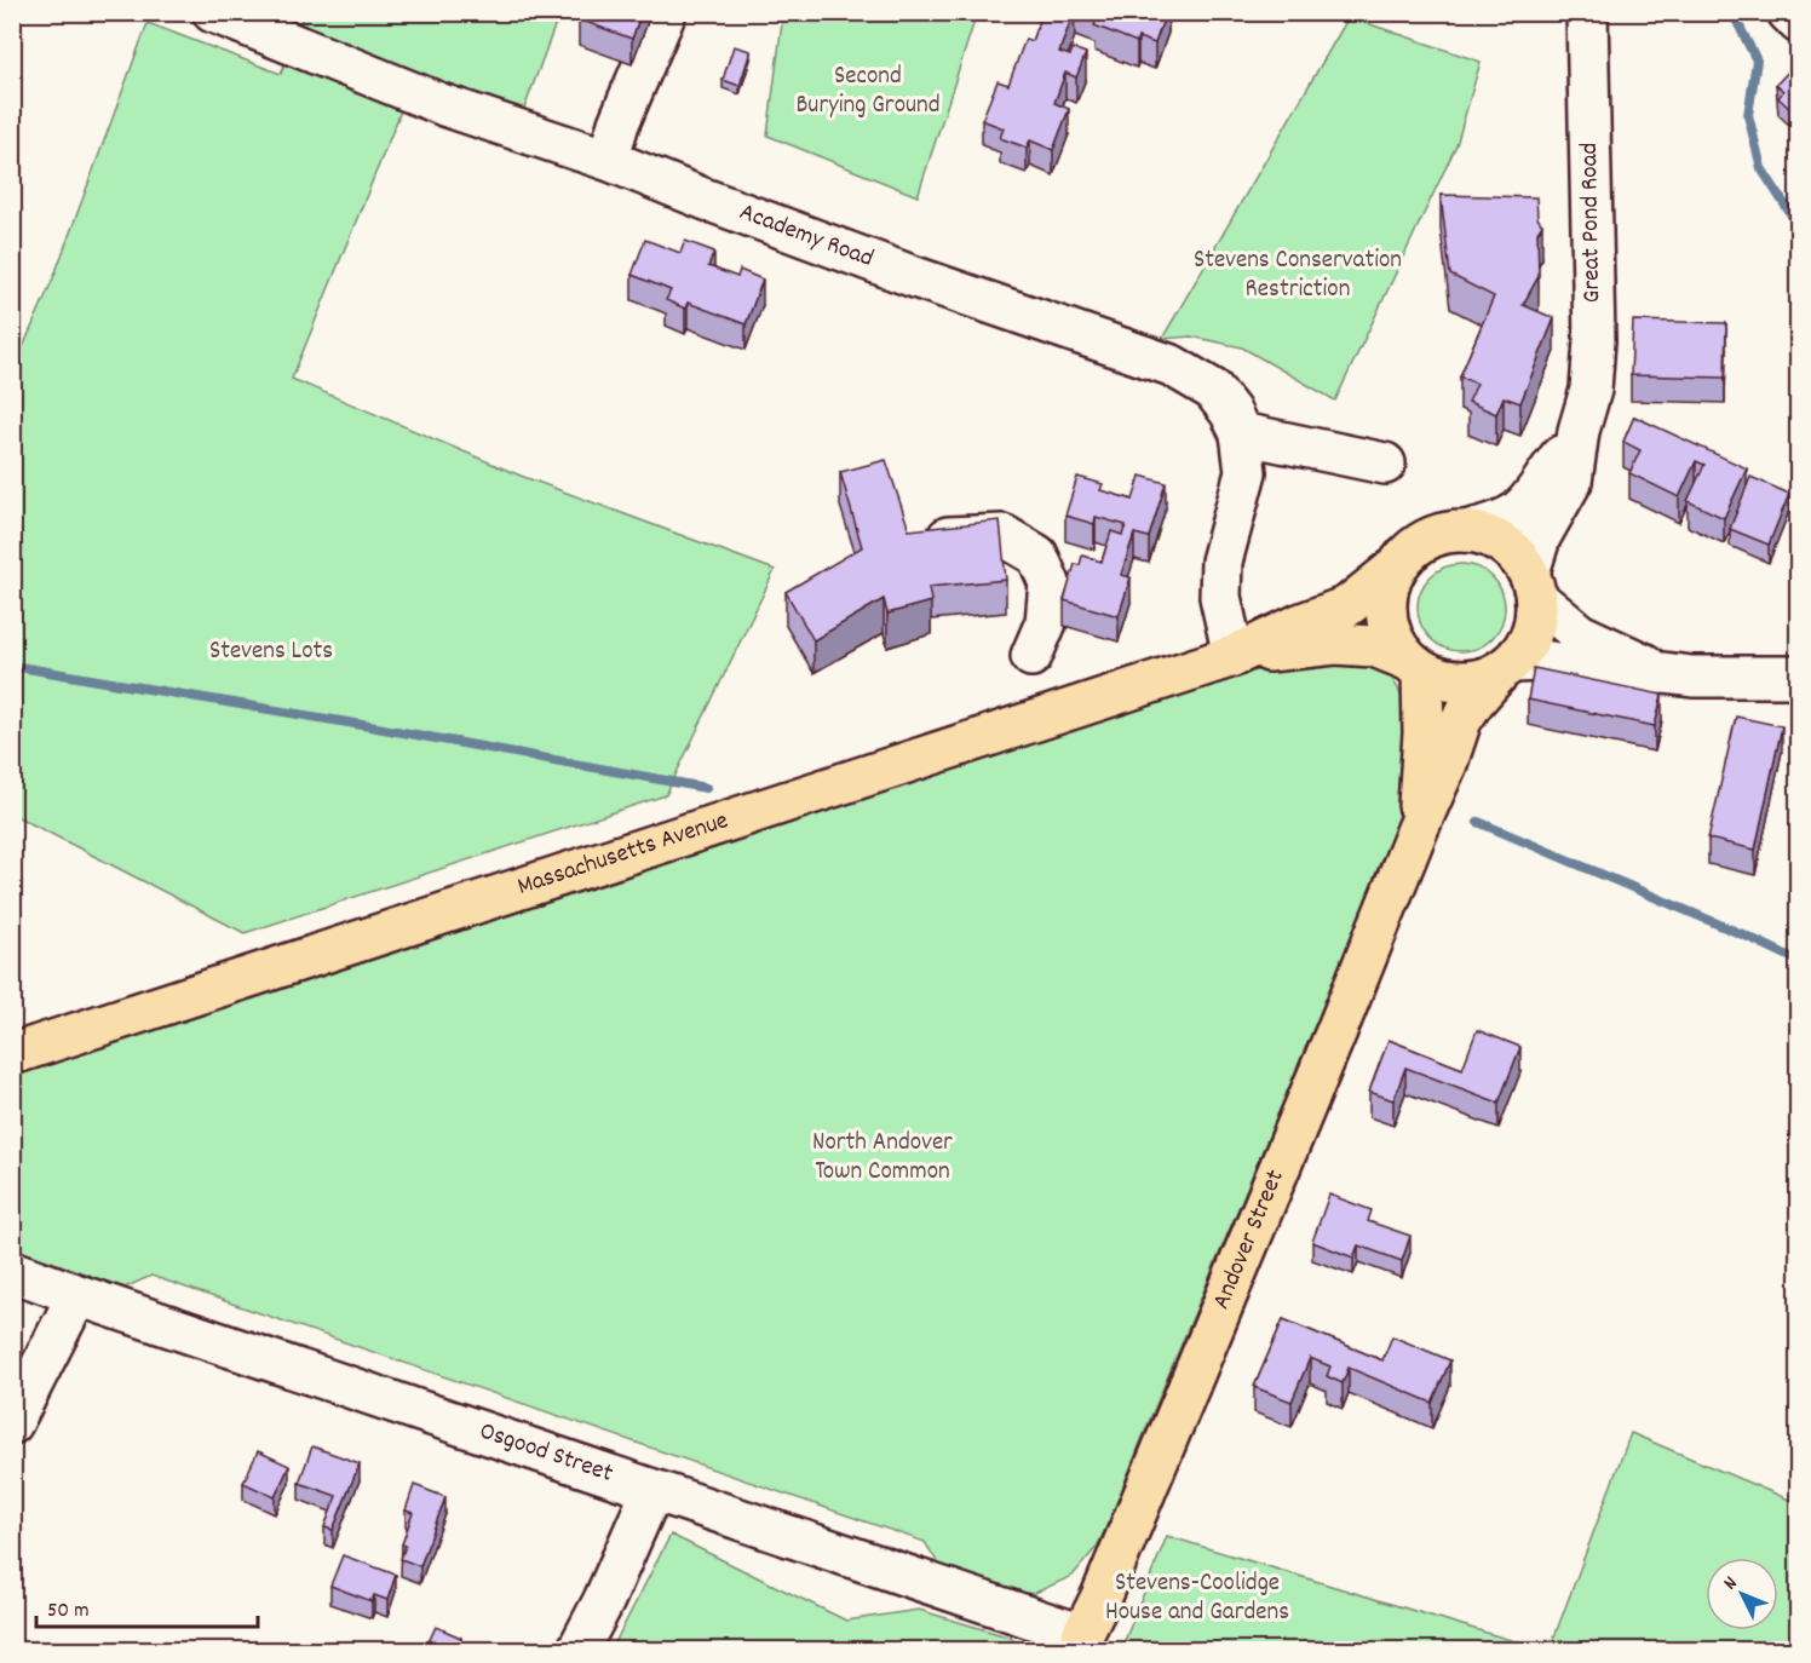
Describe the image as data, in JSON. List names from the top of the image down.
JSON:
{
  "streets": {
    "main road": ["Massachusetts Avenue", "Andover Street"],
    "street": ["Great Pond Road", "Academy Road", "Osgood Street"]
  },
  "crossings": [
    ["Great Pond Road", "Massachusetts Avenue"],
    ["Great Pond Road", "Andover Street"],
    ["Massachusetts Avenue", "Andover Street"],
    ["Andover Street", "Osgood Street"]
  ],
  "parks": [
    "Second Burying Ground",
    "Stevens Conservation Restriction",
    "Stevens Lots",
    "North Andover Town Common",
    "Stevens-Coolidge House and Gardens"
  ],
  "scale_bar": "50 m",
  "north": "top left"
}
